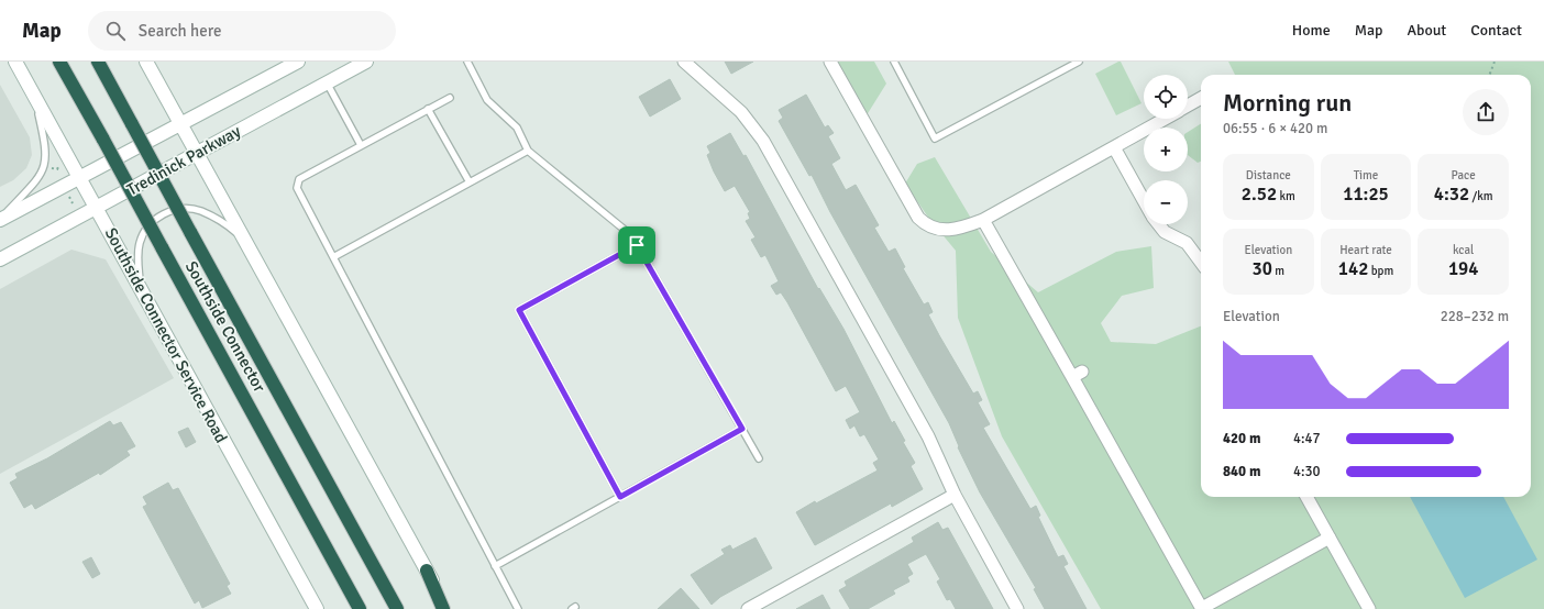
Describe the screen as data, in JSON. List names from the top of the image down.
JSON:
{
  "streets": {
    "highway": ["Southside Connector"],
    "street": ["Tredinick Parkway", "Southside Connector Service Road"]
  },
  "crossings": [
    ["Tredinick Parkway", "Southside Connector Service Road"]
  ],
  "page": {
    "header": "Map",
    "search": "Search here",
    "nav": [
      "Home",
      "Map",
      "About",
      "Contact"
    ],
    "map_buttons": ["+", "−"],
    "heading": ["Morning run", "06:55 · 6 × 420 m"],
    "stats": [
      ["Distance", "2.52 km"],
      ["Time", "11:25"],
      ["Pace", "4:32 /km"],
      ["Elevation", "30 m"],
      ["Heart rate", "142 bpm"],
      ["kcal", "194"]
    ],
    "chart": ["Elevation", "228–232 m"],
    "list": [
      {
        "name": "420 m",
        "note": "4:47"
      },
      {
        "name": "840 m",
        "note": "4:30"
      }
    ]
  }
}
